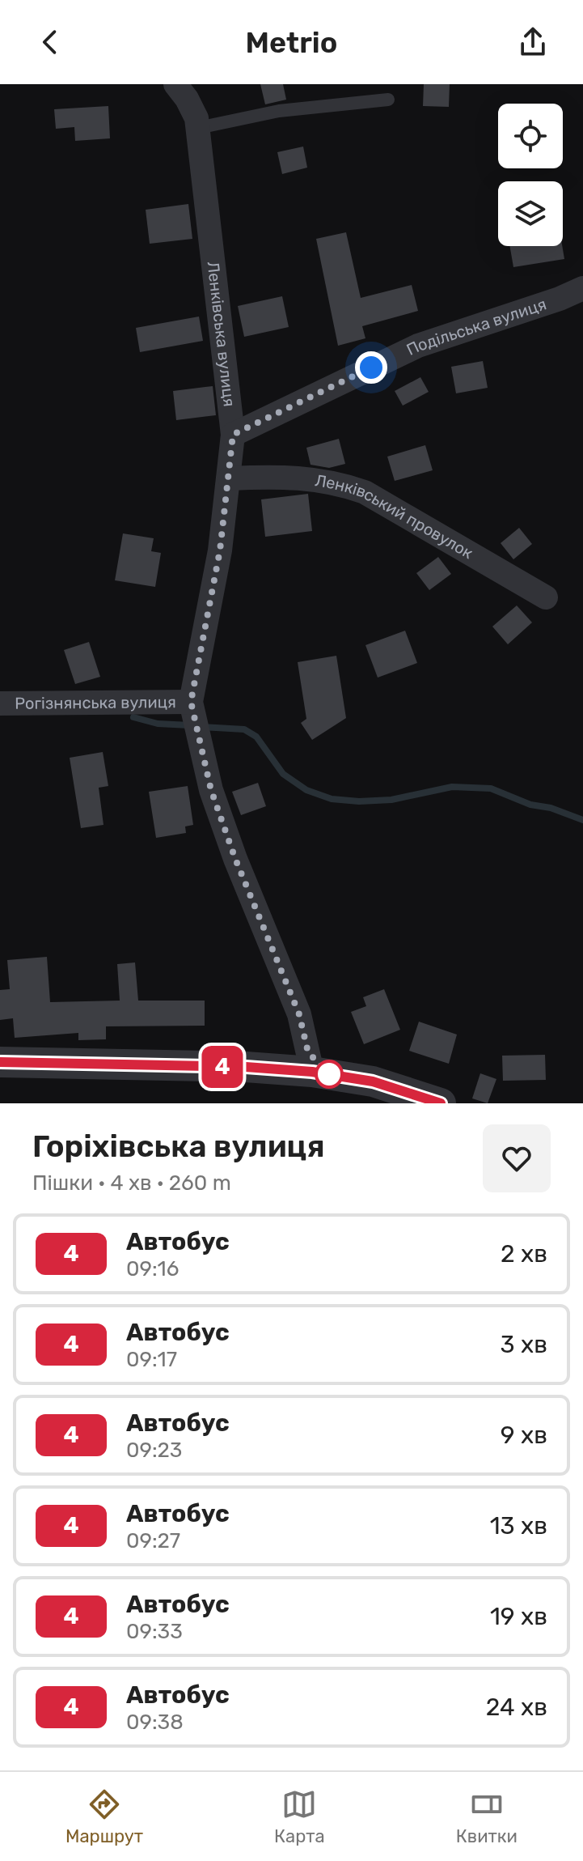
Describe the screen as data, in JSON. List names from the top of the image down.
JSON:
{
  "streets": {
    "street": [
      "Подільська вулиця",
      "Ленківська вулиця",
      "Ленківський провулок",
      "Рогізнянська вулиця"
    ]
  },
  "crossings": [
    ["Подільська вулиця", "Ленківська вулиця"],
    ["Ленківська вулиця", "Ленківський провулок"],
    ["Ленківська вулиця", "Рогізнянська вулиця"]
  ],
  "lines": ["bus line 4"],
  "page": {
    "header": "Metrio",
    "on_map": "4",
    "heading": ["Горіхівська вулиця", "Пішки · 4 хв · 260 m"],
    "list": [
      {
        "mark": "4",
        "name": "Автобус",
        "note": "09:16",
        "value": "2 хв"
      },
      {
        "mark": "4",
        "name": "Автобус",
        "note": "09:17",
        "value": "3 хв"
      },
      {
        "mark": "4",
        "name": "Автобус",
        "note": "09:23",
        "value": "9 хв"
      },
      {
        "mark": "4",
        "name": "Автобус",
        "note": "09:27",
        "value": "13 хв"
      },
      {
        "mark": "4",
        "name": "Автобус",
        "note": "09:33",
        "value": "19 хв"
      },
      {
        "mark": "4",
        "name": "Автобус",
        "note": "09:38",
        "value": "24 хв"
      }
    ],
    "tabs": ["Маршрут", "Карта", "Квитки"]
  }
}
